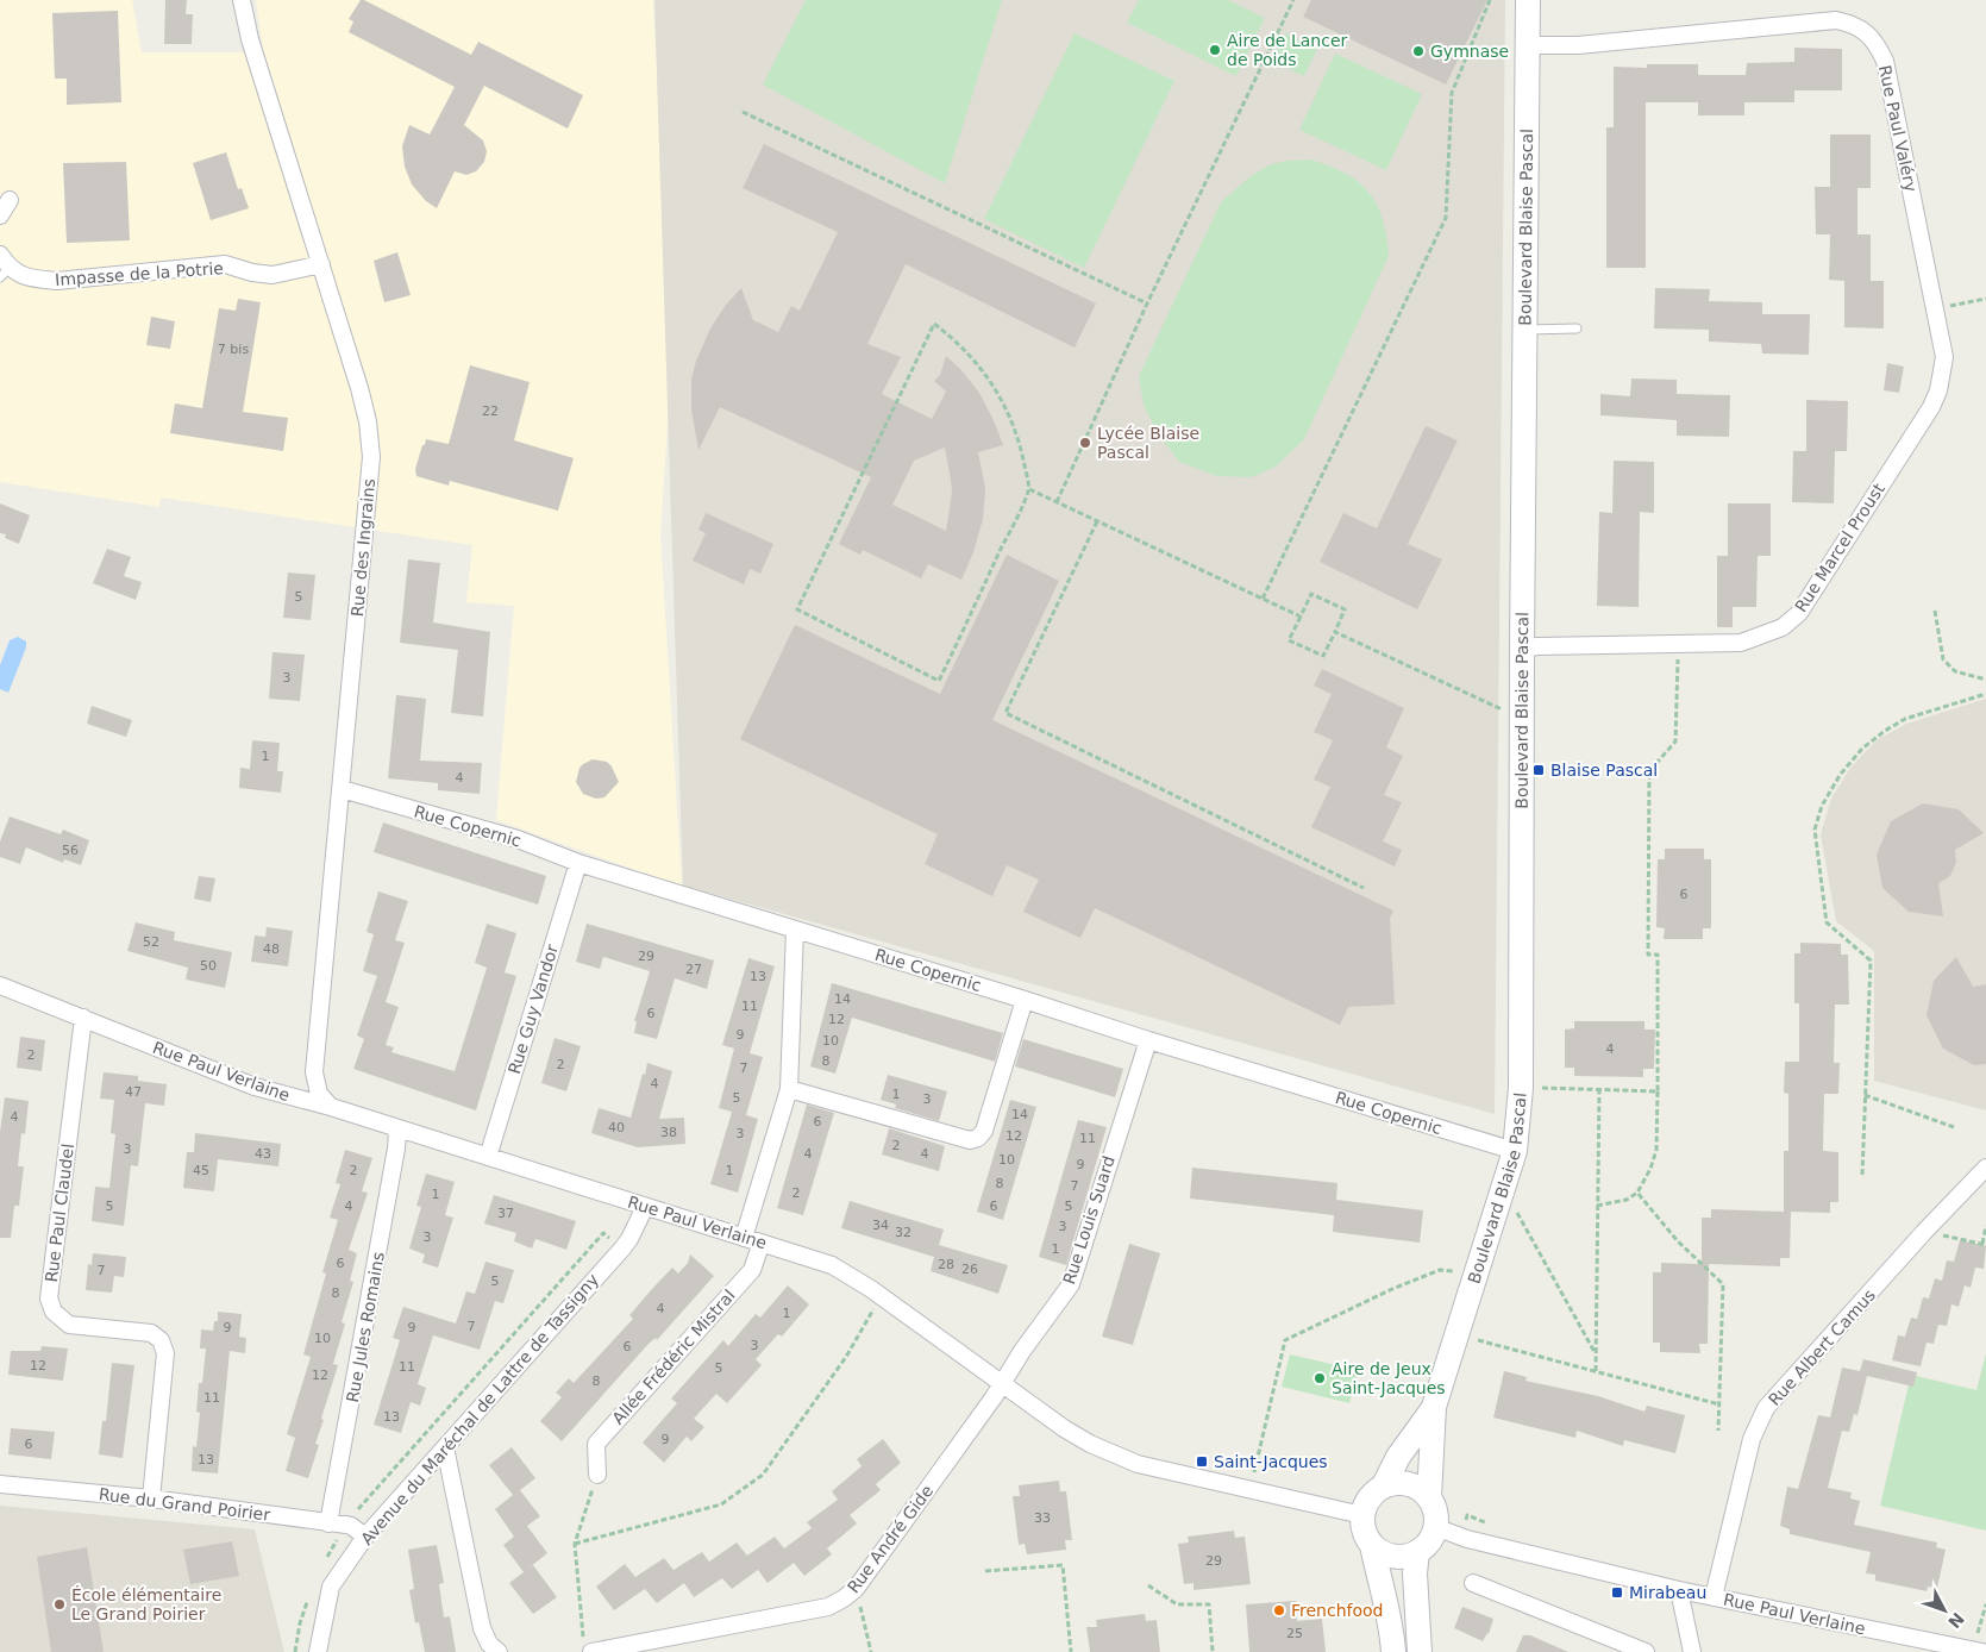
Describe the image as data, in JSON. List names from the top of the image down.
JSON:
{
  "streets": {
    "street": [
      "Rue Paul Valéry",
      "Boulevard Blaise Pascal",
      "Impasse de la Potrie",
      "Rue des Ingrains",
      "Rue Marcel Proust",
      "Rue Copernic",
      "Rue Guy Vandor",
      "Rue Paul Verlaine",
      "Rue Paul Claudel",
      "Rue Louis Suard",
      "Rue Jules Romains",
      "Rue Albert Camus",
      "Allée Frédéric Mistral",
      "Avenue du Maréchal de Lattre de Tassigny",
      "Rue du Grand Poirier",
      "Rue André Gide"
    ]
  },
  "crossings": [
    ["Rue Paul Valéry", "Boulevard Blaise Pascal"],
    ["Rue Paul Valéry", "Rue Marcel Proust"],
    ["Boulevard Blaise Pascal", "Rue Marcel Proust"],
    ["Boulevard Blaise Pascal", "Rue Copernic"],
    ["Boulevard Blaise Pascal", "Rue Paul Verlaine"],
    ["Impasse de la Potrie", "Rue des Ingrains"],
    ["Rue des Ingrains", "Rue Copernic"],
    ["Rue des Ingrains", "Rue Paul Verlaine"],
    ["Rue Copernic", "Rue Guy Vandor"],
    ["Rue Copernic", "Rue Louis Suard"],
    ["Rue Guy Vandor", "Rue Paul Verlaine"],
    ["Rue Paul Verlaine", "Rue Paul Claudel"],
    ["Rue Paul Verlaine", "Rue Louis Suard"],
    ["Rue Paul Verlaine", "Rue Jules Romains"],
    ["Rue Paul Verlaine", "Rue Albert Camus"],
    ["Rue Paul Verlaine", "Allée Frédéric Mistral"],
    ["Rue Paul Verlaine", "Avenue du Maréchal de Lattre de Tassigny"],
    ["Rue Paul Verlaine", "Rue André Gide"],
    ["Rue Paul Claudel", "Rue du Grand Poirier"],
    ["Rue Louis Suard", "Rue André Gide"],
    ["Rue Jules Romains", "Rue du Grand Poirier"],
    ["Avenue du Maréchal de Lattre de Tassigny", "Rue du Grand Poirier"]
  ],
  "places": {
    "other": [
      "Aire de Lancer de Poids",
      "Gymnase",
      "Lycée Blaise Pascal",
      "Aire de Jeux Saint-Jacques",
      "École élémentaire Le Grand Poirier",
      "Frenchfood"
    ],
    "transit": ["Blaise Pascal", "Saint-Jacques", "Mirabeau"]
  },
  "house_numbers": [
    "7 bis",
    "22",
    "5",
    "3",
    "1",
    "4",
    "56",
    "6",
    "52",
    "48",
    "29",
    "50",
    "27",
    "13",
    "14",
    "11",
    "6",
    "12",
    "9",
    "10",
    "4",
    "2",
    "8",
    "2",
    "7",
    "4",
    "47",
    "1",
    "5",
    "3",
    "14",
    "4",
    "6",
    "40",
    "38",
    "3",
    "12",
    "11",
    "2",
    "3",
    "43",
    "4",
    "4",
    "10",
    "9",
    "45",
    "2",
    "1",
    "8",
    "7",
    "2",
    "1",
    "5",
    "4",
    "6",
    "5",
    "37",
    "34",
    "3",
    "32",
    "3",
    "1",
    "6",
    "28",
    "26",
    "7",
    "5",
    "8",
    "4",
    "1",
    "7",
    "9",
    "9",
    "10",
    "3",
    "6",
    "12",
    "11",
    "5",
    "12",
    "8",
    "11",
    "13",
    "9",
    "6",
    "13",
    "33",
    "29",
    "25"
  ],
  "north": "bottom right"
}
